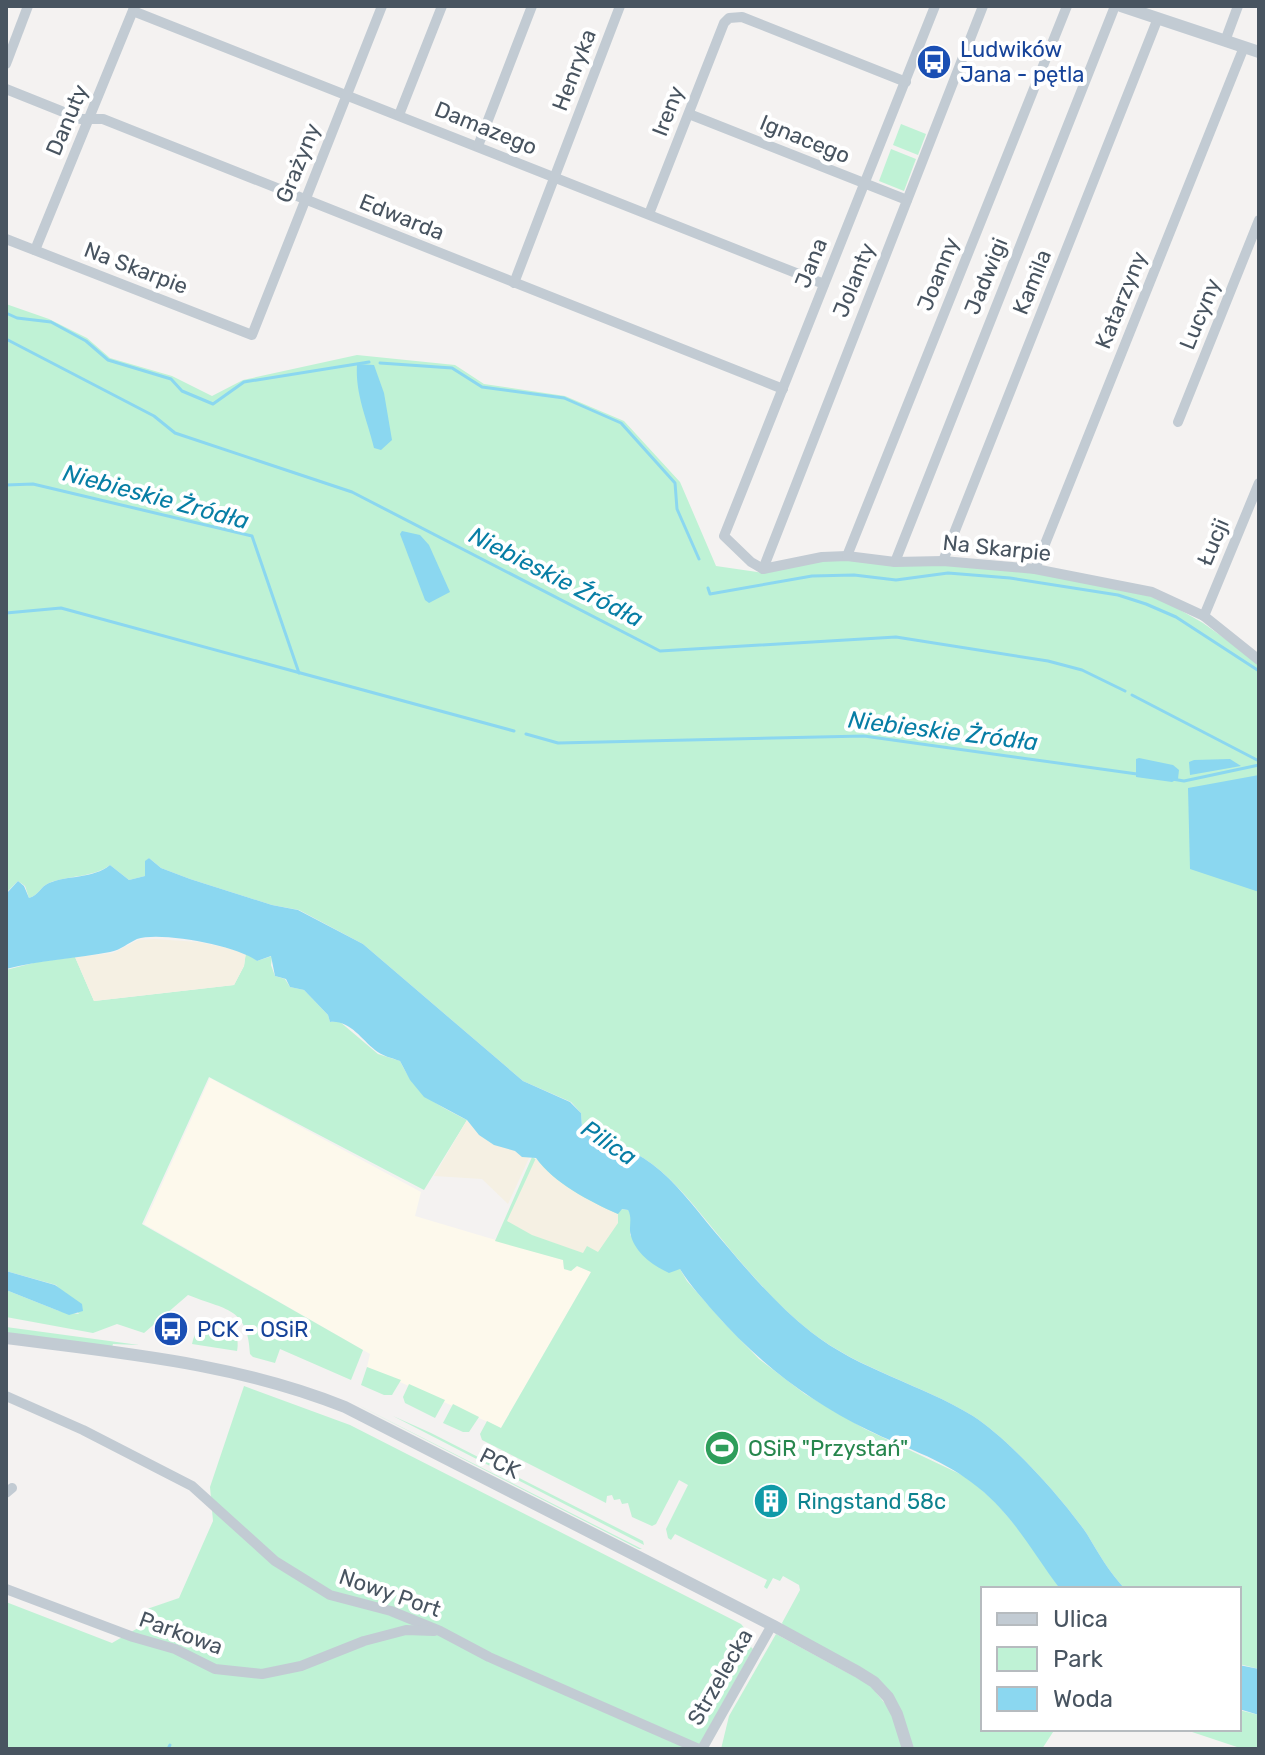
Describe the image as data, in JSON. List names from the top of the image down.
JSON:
{
  "streets": {
    "street": [
      "Henryka",
      "Ireny",
      "Danuty",
      "Damazego",
      "Ignacego",
      "Grażyny",
      "Edwarda",
      "Jana",
      "Na Skarpie",
      "Joanny",
      "Jadwigi",
      "Jolanty",
      "Kamila",
      "Katarzyny",
      "Lucyny",
      "Łucji",
      "PCK",
      "Nowy Port",
      "Parkowa",
      "Strzelecka"
    ]
  },
  "crossings": [
    ["Henryka", "Damazego"],
    ["Henryka", "Edwarda"],
    ["Ireny", "Damazego"],
    ["Ireny", "Ignacego"],
    ["Ireny", "Jana"],
    ["Danuty", "Damazego"],
    ["Danuty", "Edwarda"],
    ["Danuty", "Na Skarpie"],
    ["Damazego", "Grażyny"],
    ["Damazego", "Jana"],
    ["Ignacego", "Jana"],
    ["Ignacego", "Jolanty"],
    ["Grażyny", "Edwarda"],
    ["Grażyny", "Na Skarpie"],
    ["Edwarda", "Jana"],
    ["Jana", "Na Skarpie"],
    ["Jana", "Jolanty"],
    ["Na Skarpie", "Joanny"],
    ["Na Skarpie", "Jadwigi"],
    ["Na Skarpie", "Jolanty"],
    ["Na Skarpie", "Kamila"],
    ["Na Skarpie", "Katarzyny"],
    ["Na Skarpie", "Łucji"],
    ["PCK", "Strzelecka"],
    ["Nowy Port", "Parkowa"],
    ["Nowy Port", "Strzelecka"]
  ],
  "water": ["Niebieskie Żródła", "Niebieskie Źródła", "Pilica"],
  "places": {
    "bus stop": ["Ludwików Jana - pętla", "PCK - OSiR"],
    "sports": ["OSiR \"Przystań\""],
    "building": ["Ringstand 58c"]
  },
  "legend": ["Ulica", "Park", "Woda"]
}
